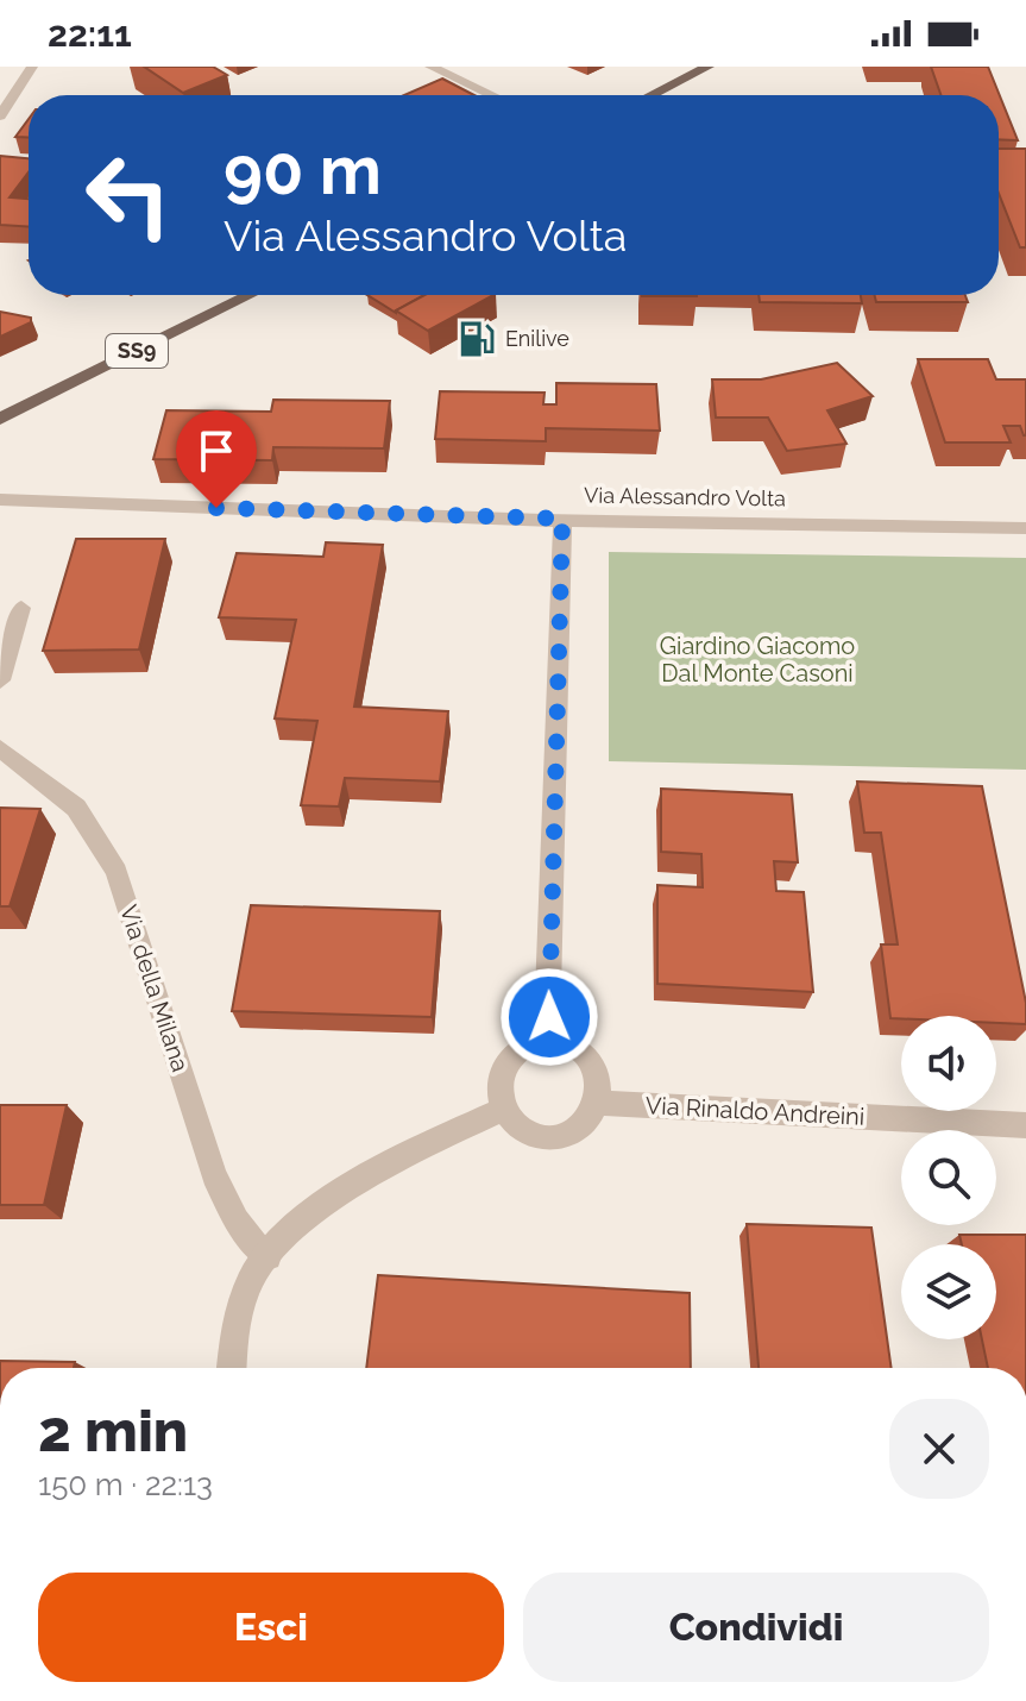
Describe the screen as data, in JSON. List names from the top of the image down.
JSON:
{
  "streets": {
    "main road": ["SS9"],
    "street": ["Via Alessandro Volta", "Via della Milana", "Via Rinaldo Andreini"]
  },
  "parks": ["Giardino Giacomo Dal Monte Casoni"],
  "places": {
    "fuel station": ["Enilive"]
  },
  "page": {
    "status": "22:11",
    "turn": ["90 m", "Via Alessandro Volta"],
    "heading": ["2 min", "150 m · 22:13"],
    "buttons": ["Esci", "Condividi"]
  }
}
